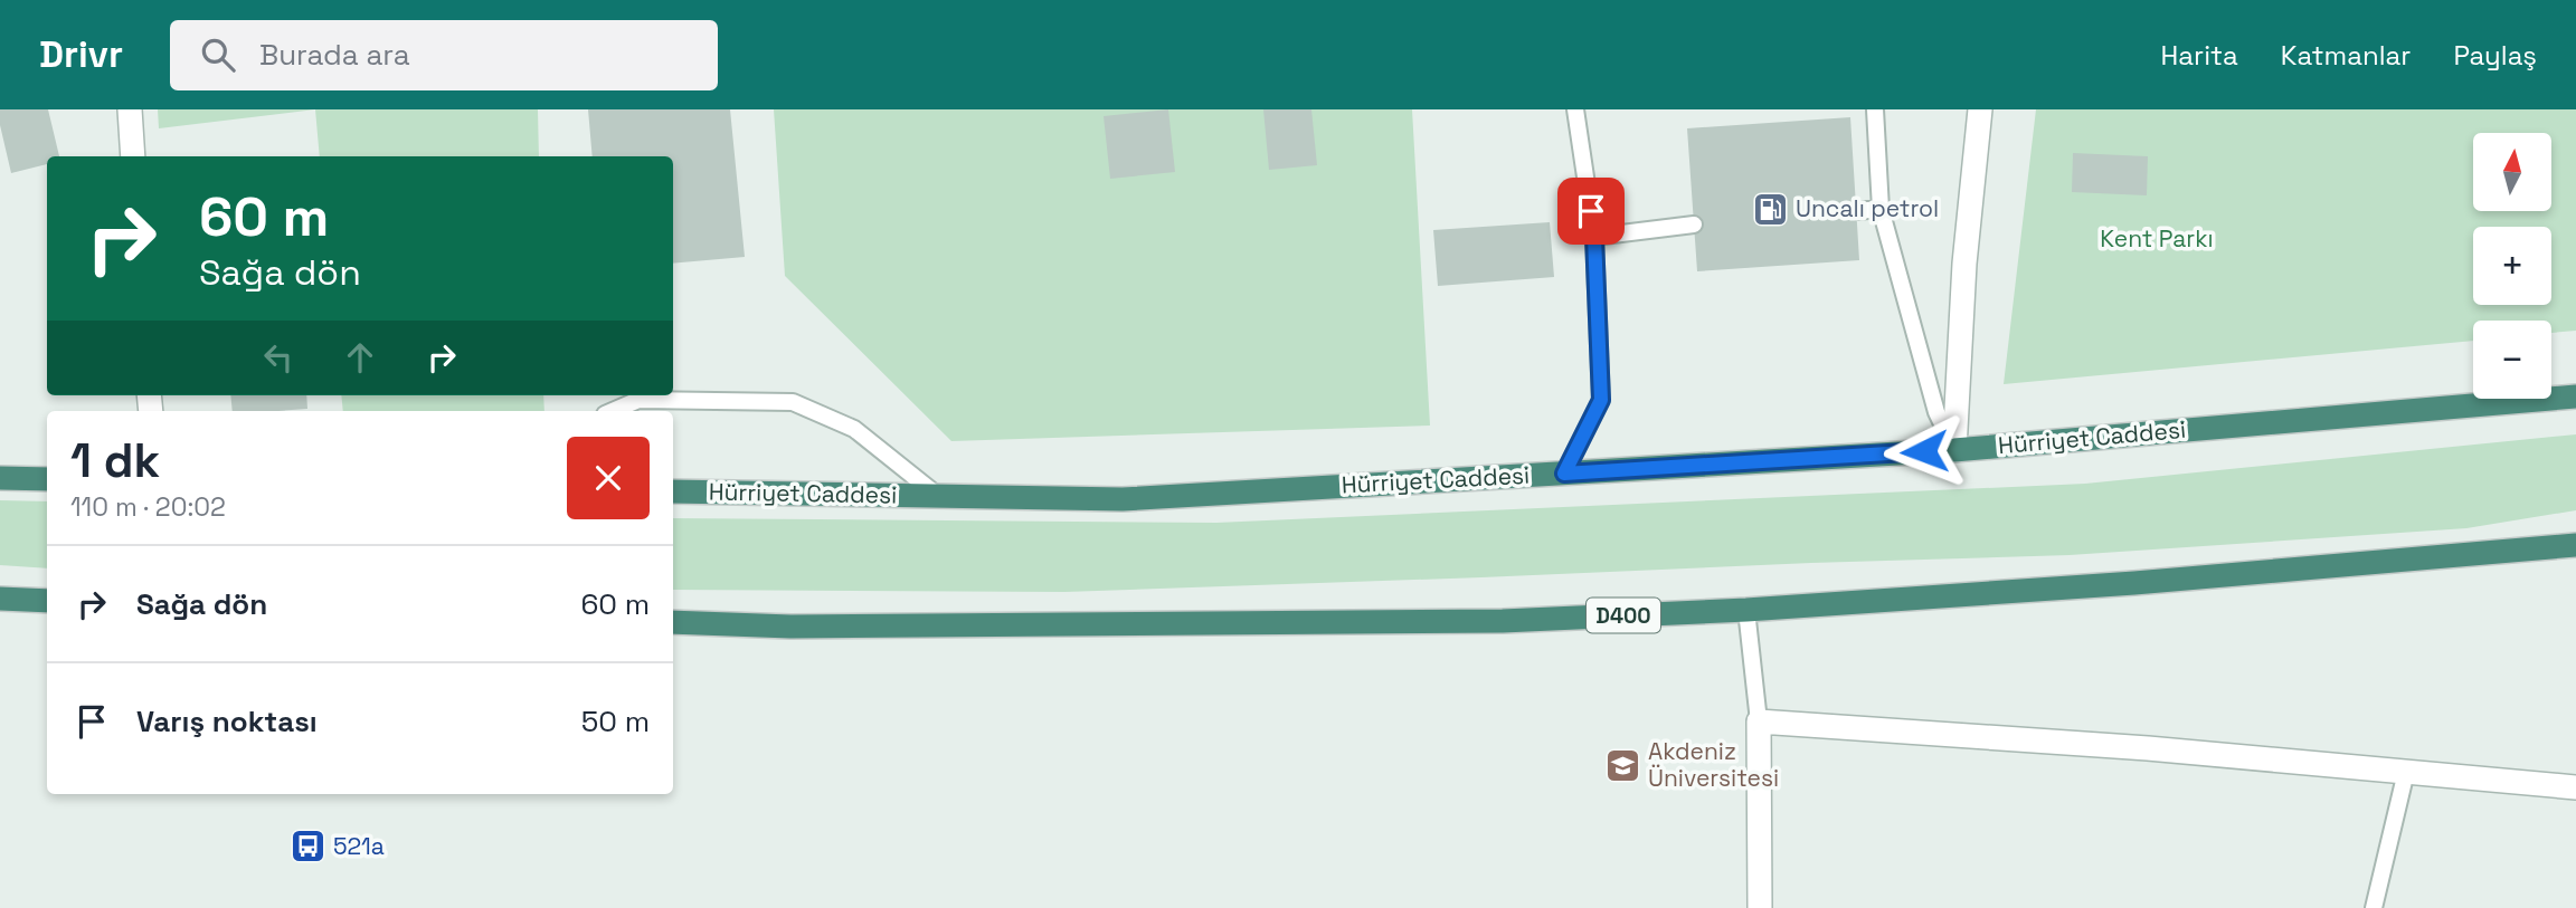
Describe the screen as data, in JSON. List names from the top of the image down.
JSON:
{
  "streets": {
    "highway": ["Hürriyet Caddesi", "D400"]
  },
  "parks": ["Kent Parkı"],
  "places": {
    "fuel station": ["Uncalı petrol"],
    "school or university": ["Akdeniz Üniversitesi"],
    "bus stop": ["521a"]
  },
  "north": "top",
  "page": {
    "header": "Drivr",
    "search": "Burada ara",
    "nav": ["Harita", "Katmanlar", "Paylaş"],
    "map_buttons": ["+", "−"],
    "turn": ["60 m", "Sağa dön"],
    "heading": ["1 dk", "110 m · 20:02"],
    "list": [
      {
        "name": "Sağa dön",
        "value": "60 m"
      },
      {
        "name": "Varış noktası",
        "value": "50 m"
      }
    ]
  }
}
